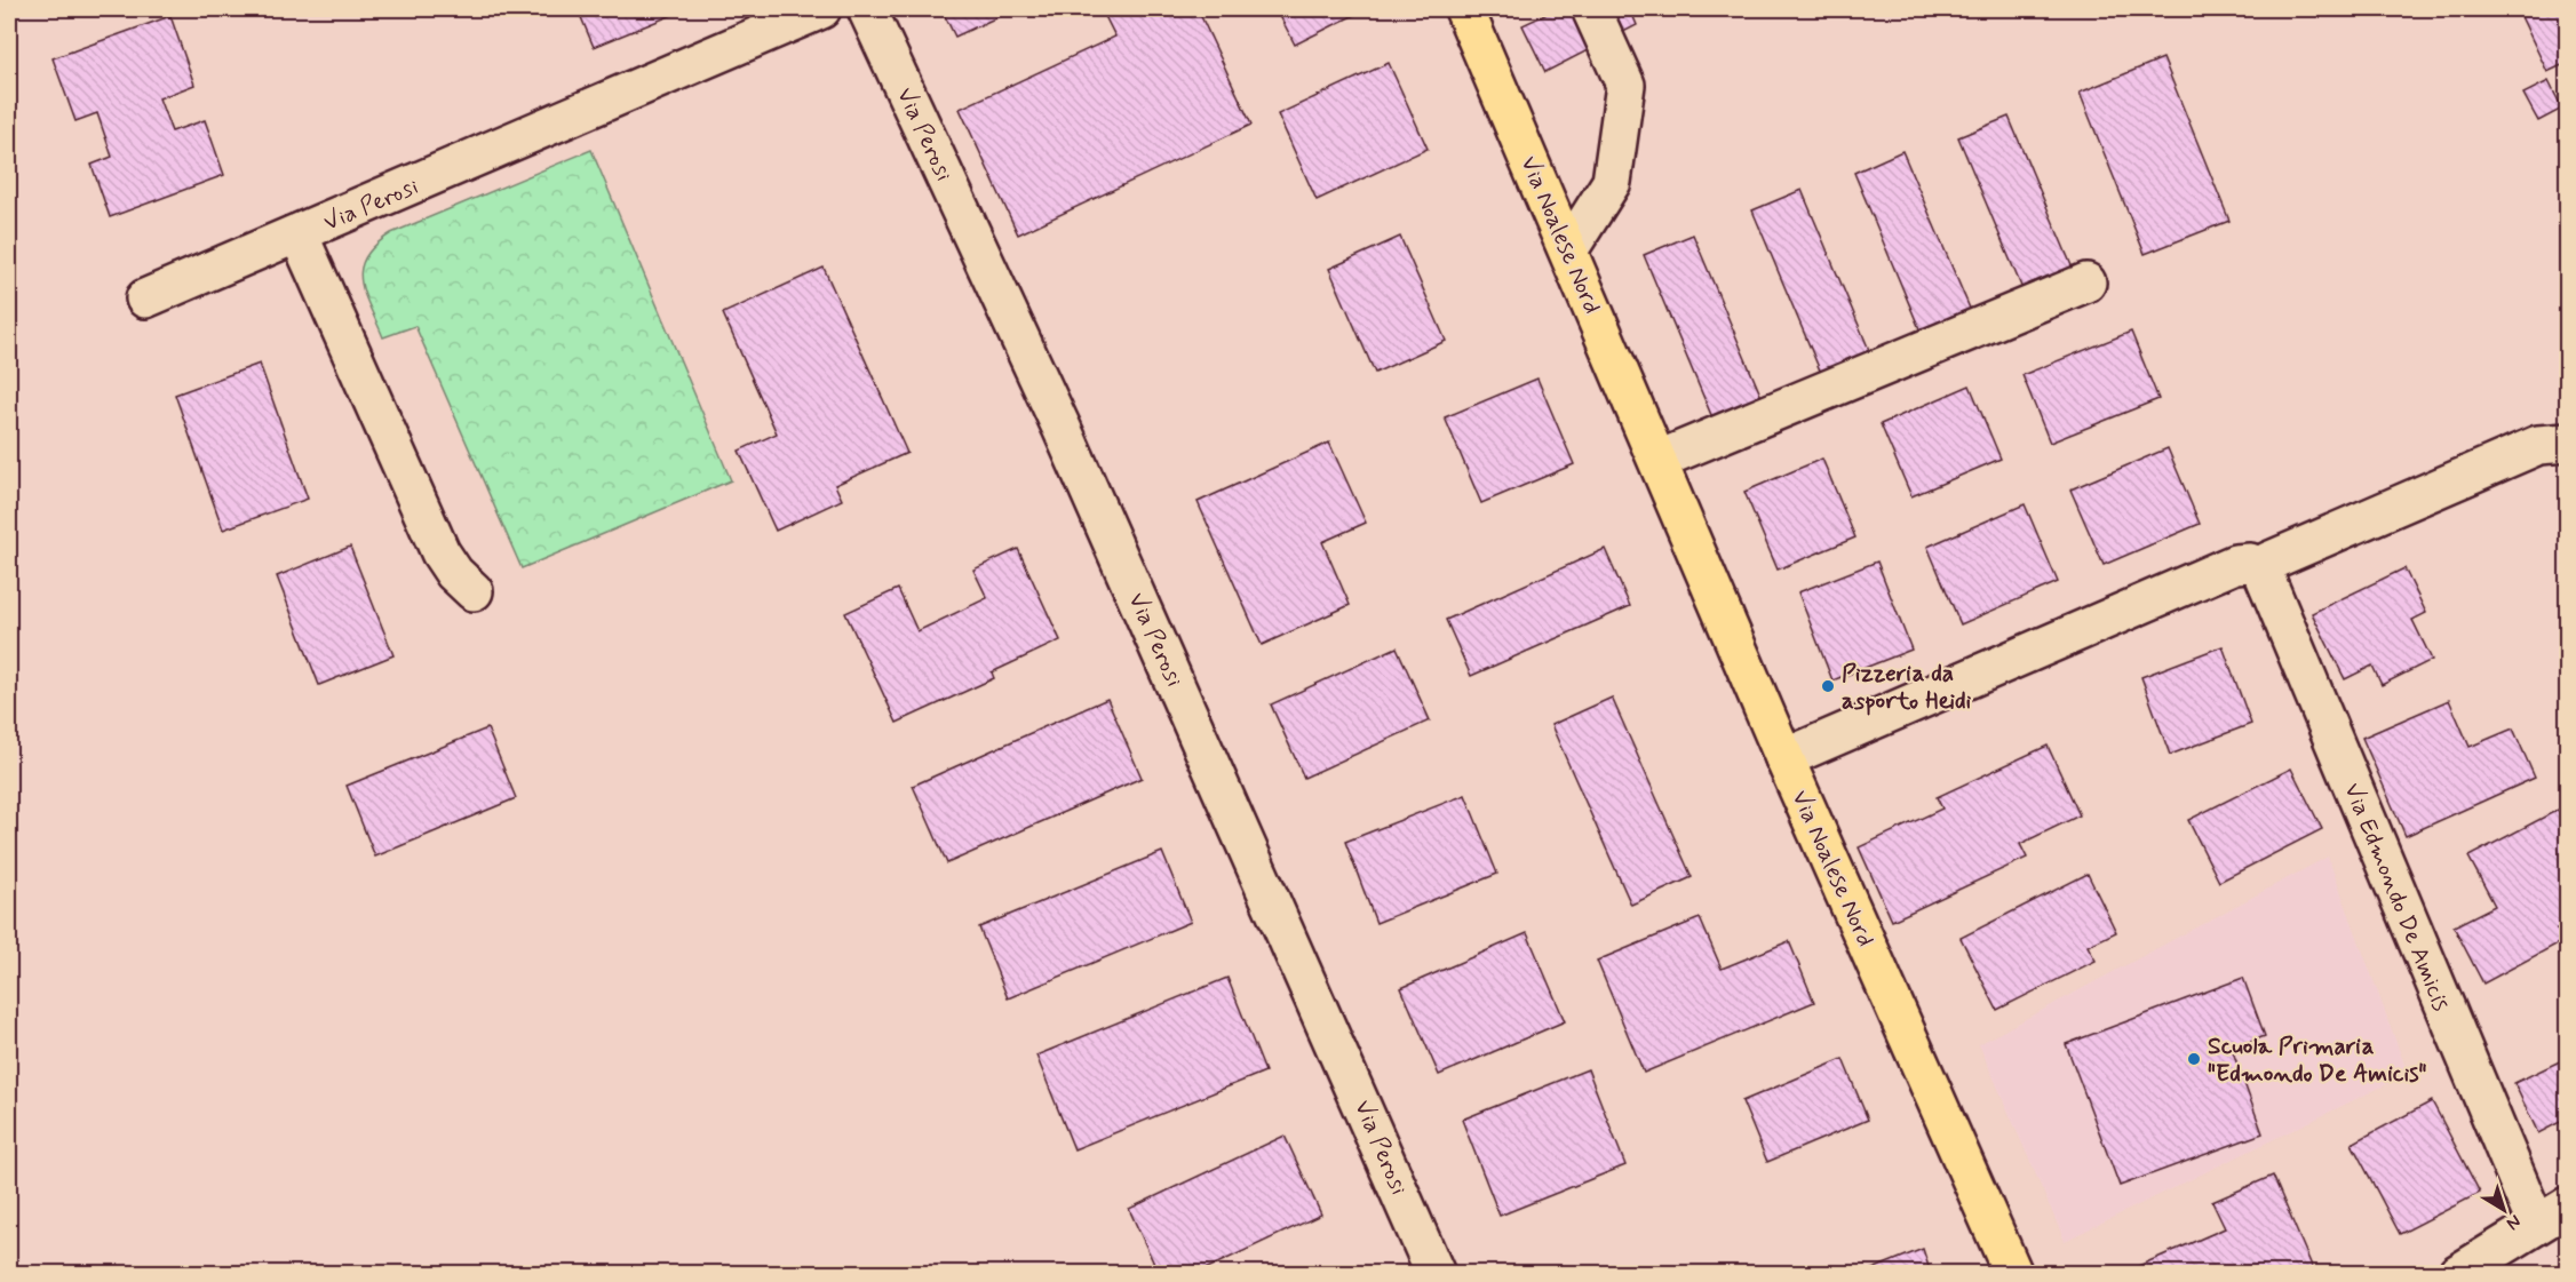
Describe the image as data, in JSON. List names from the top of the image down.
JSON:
{
  "streets": {
    "main road": ["Via Noalese Nord"],
    "street": ["Via Perosi", "Via Edmondo De Amicis"]
  },
  "places": ["Pizzeria da asporto Heidi", "Scuola Primaria \"Edmondo De Amicis\""],
  "north": "bottom right"
}
